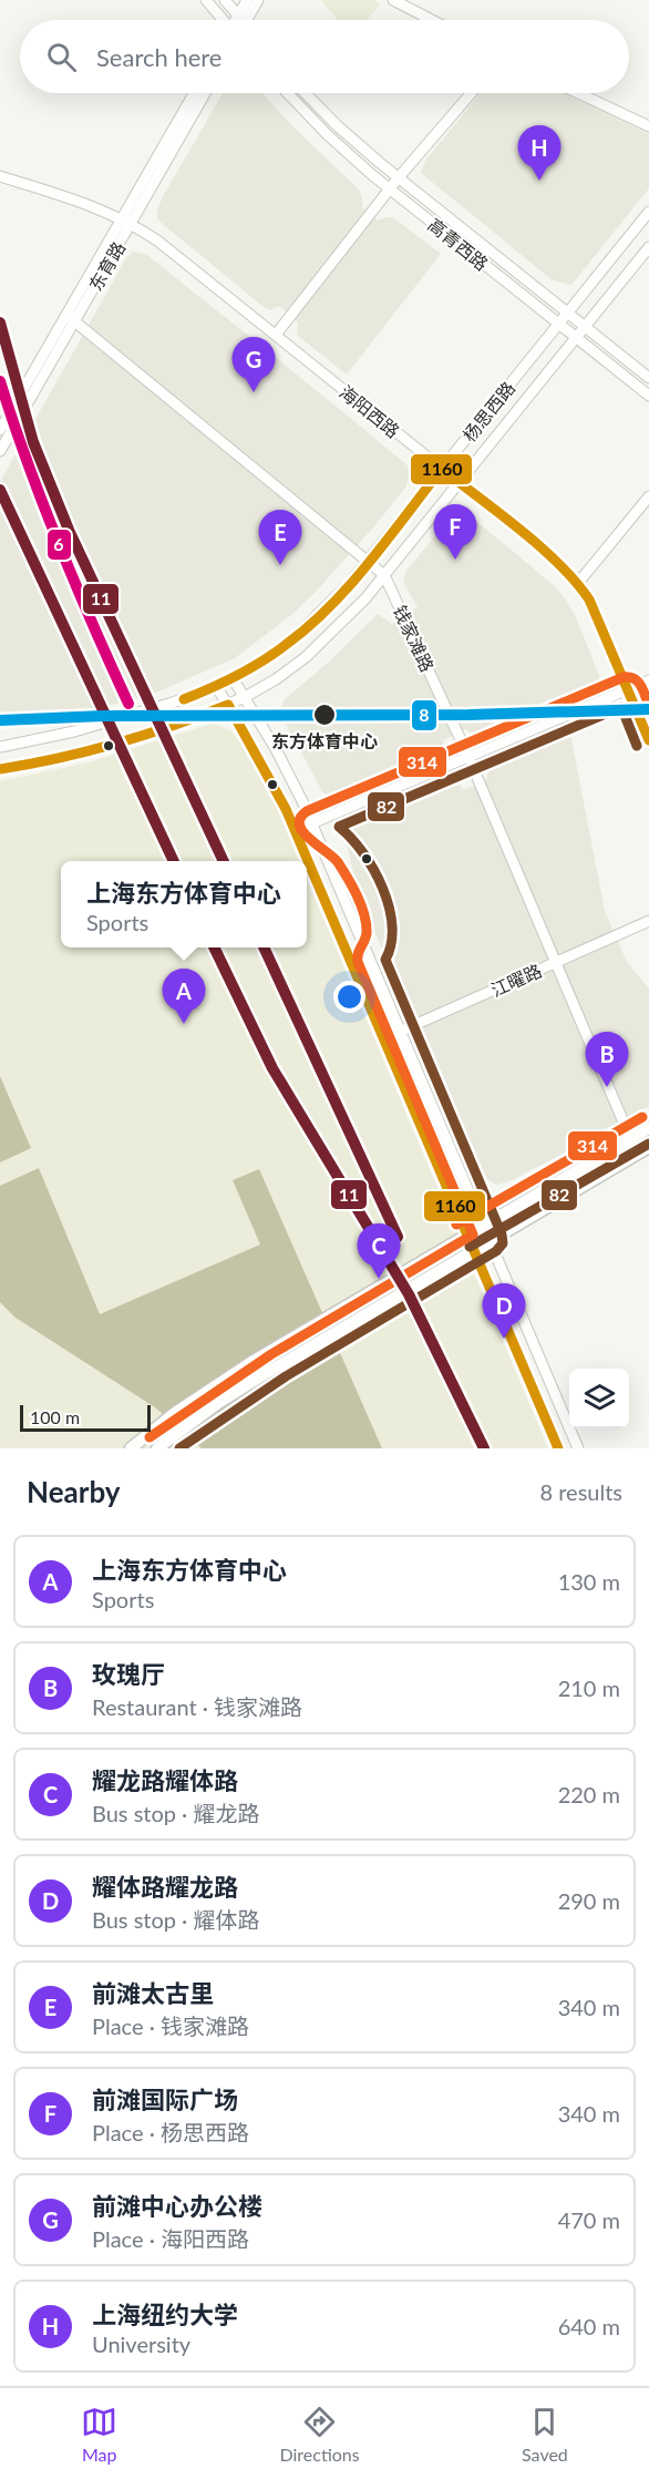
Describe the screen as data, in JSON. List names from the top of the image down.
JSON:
{
  "streets": {
    "street": [
      "高青西路",
      "东育路",
      "海阳西路",
      "杨思西路",
      "钱家滩路",
      "江曜路"
    ]
  },
  "crossings": [
    ["高青西路", "杨思西路"],
    ["东育路", "海阳西路"],
    ["东育路", "钱家滩路"],
    ["海阳西路", "杨思西路"],
    ["杨思西路", "钱家滩路"],
    ["钱家滩路", "江曜路"]
  ],
  "places": ["东方体育中心"],
  "lines": [
    "transit line 11",
    "transit line 6",
    "transit line 1160",
    "transit line 314",
    "transit line 82",
    "metro line 8"
  ],
  "scale_bar": "100 m",
  "page": {
    "search": "Search here",
    "pins": [
      "H",
      "G",
      "F",
      "E",
      "A",
      "B",
      "C",
      "D"
    ],
    "popup": ["上海东方体育中心", "Sports"],
    "scale": "100 m",
    "heading": ["Nearby", "8 results"],
    "list": [
      {
        "mark": "A",
        "name": "上海东方体育中心",
        "note": "Sports",
        "value": "130 m"
      },
      {
        "mark": "B",
        "name": "玫瑰厅",
        "note": "Restaurant · 钱家滩路",
        "value": "210 m"
      },
      {
        "mark": "C",
        "name": "耀龙路耀体路",
        "note": "Bus stop · 耀龙路",
        "value": "220 m"
      },
      {
        "mark": "D",
        "name": "耀体路耀龙路",
        "note": "Bus stop · 耀体路",
        "value": "290 m"
      },
      {
        "mark": "E",
        "name": "前滩太古里",
        "note": "Place · 钱家滩路",
        "value": "340 m"
      },
      {
        "mark": "F",
        "name": "前滩国际广场",
        "note": "Place · 杨思西路",
        "value": "340 m"
      },
      {
        "mark": "G",
        "name": "前滩中心办公楼",
        "note": "Place · 海阳西路",
        "value": "470 m"
      },
      {
        "mark": "H",
        "name": "上海纽约大学",
        "note": "University",
        "value": "640 m"
      }
    ],
    "nav": ["Map", "Directions", "Saved"]
  }
}
